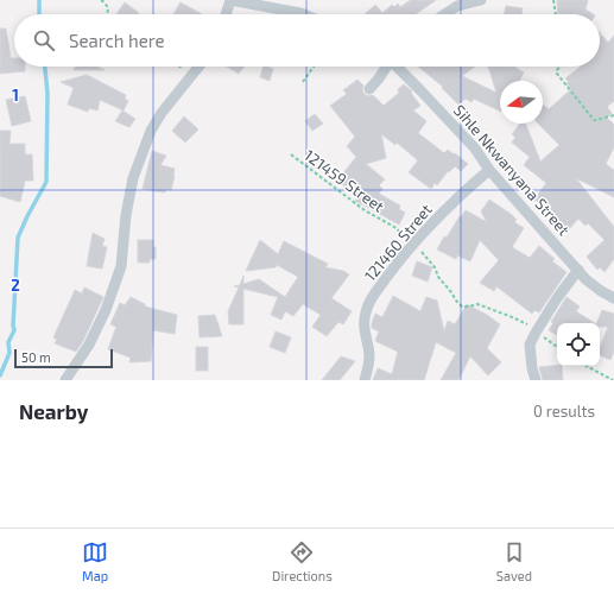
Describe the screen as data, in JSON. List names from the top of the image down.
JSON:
{
  "streets": {
    "street": ["Sihle Nkwanyana Street", "121460 Street"],
    "path": ["121459 Street"]
  },
  "crossings": [
    ["Sihle Nkwanyana Street", "121460 Street"],
    ["121459 Street", "121460 Street"]
  ],
  "scale_bar": "50 m",
  "north": "left",
  "page": {
    "search": "Search here",
    "scale": "50 m",
    "heading": ["Nearby", "0 results"],
    "nav": ["Map", "Directions", "Saved"]
  },
  "grid": {
    "rows": ["1", "2"]
  }
}
